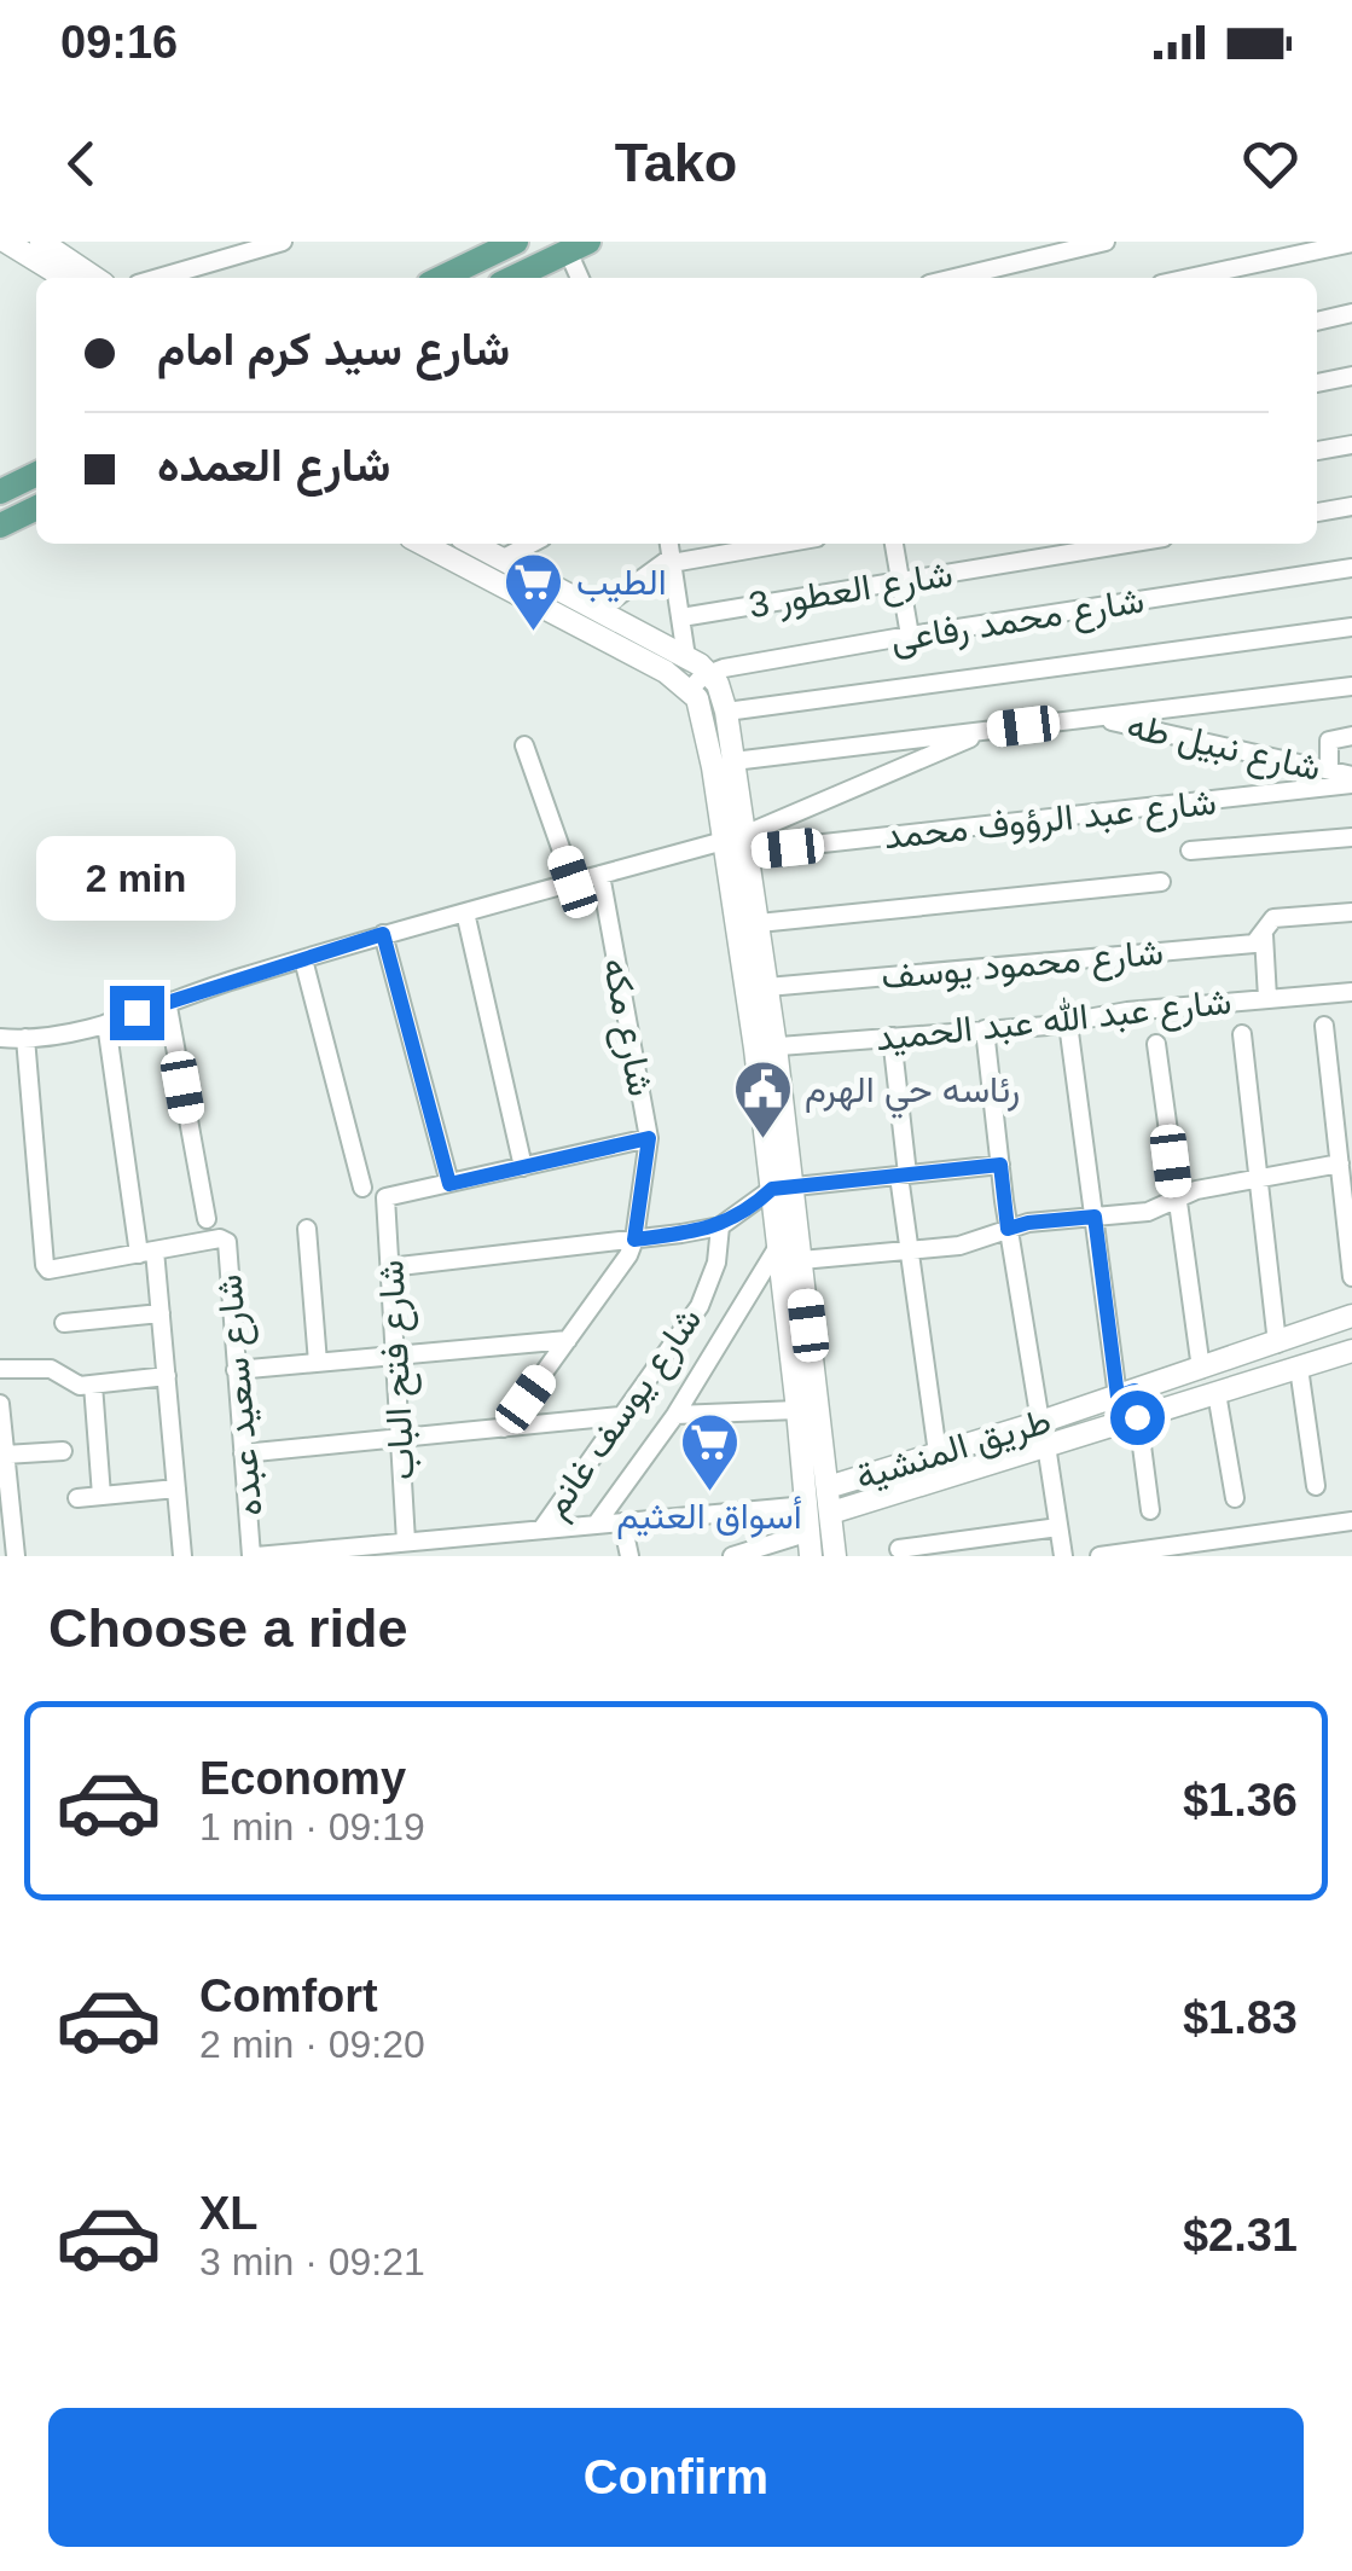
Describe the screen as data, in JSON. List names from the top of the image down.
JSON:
{
  "streets": {
    "street": [
      "شارع العطور 3",
      "شارع محمد رفاعى",
      "شارع نبيل طه",
      "شارع عبد الرؤوف محمد",
      "شارع محمود يوسف",
      "شارع عبد الله عبد الحميد",
      "شارع مكه",
      "شارع فتح الباب",
      "شارع سعيد عبده",
      "شارع يوسف غانم",
      "طريق المنشية"
    ]
  },
  "crossings": [
    ["شارع نبيل طه", "شارع عبد الرؤوف محمد"]
  ],
  "places": {
    "supermarket": ["الطيب", "أسواق العثيم"],
    "public building": ["رئاسه حي الهرم"]
  },
  "page": {
    "status": "09:16",
    "header": "Tako",
    "banner": ["شارع سيد كرم امام", "شارع العمده"],
    "bubble": "2 min",
    "heading": "Choose a ride",
    "list": [
      {
        "name": "Economy",
        "note": "1 min · 09:19",
        "value": "$1.36"
      },
      {
        "name": "Comfort",
        "note": "2 min · 09:20",
        "value": "$1.83"
      },
      {
        "name": "XL",
        "note": "3 min · 09:21",
        "value": "$2.31"
      }
    ],
    "buttons": "Confirm"
  }
}
